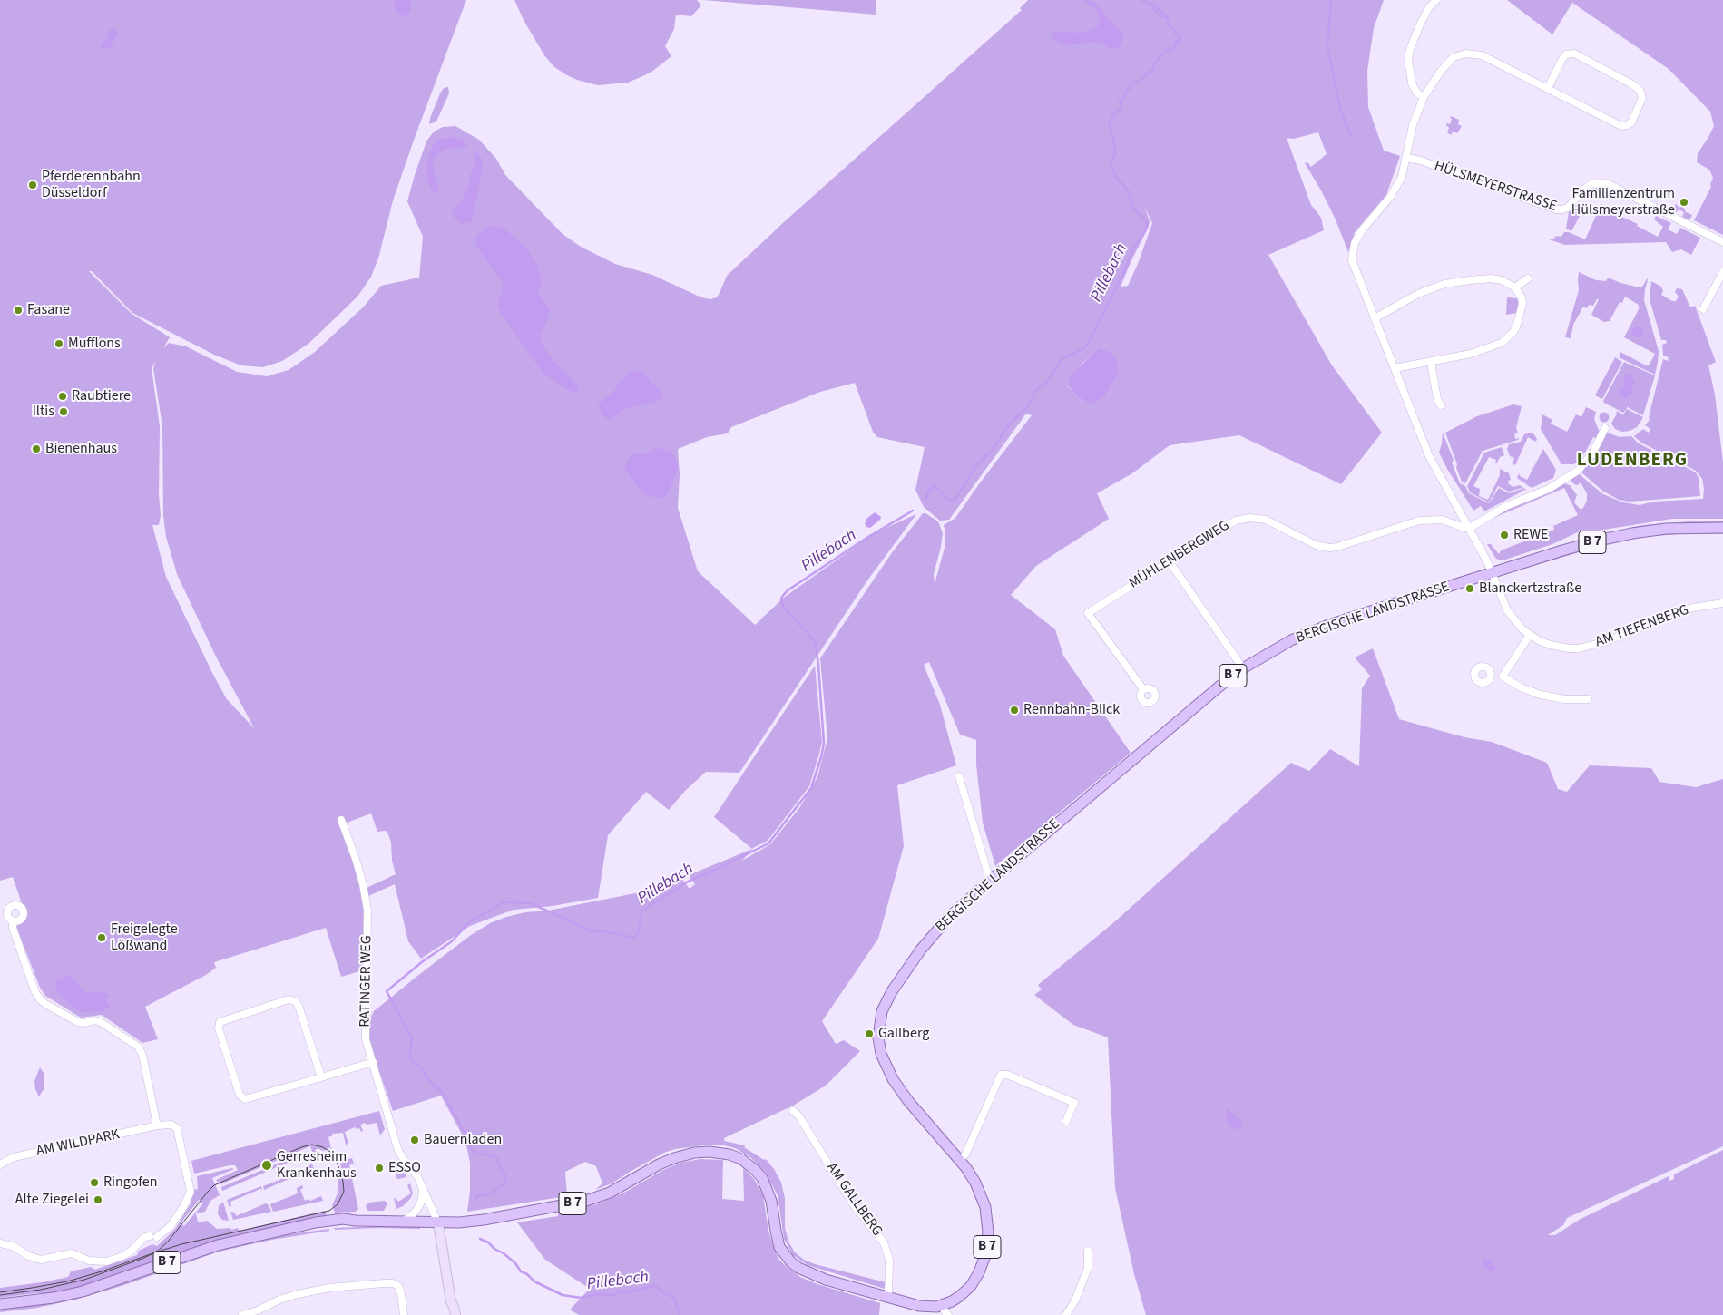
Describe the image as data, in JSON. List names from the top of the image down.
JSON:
{
  "streets": {
    "main road": ["B 7", "BERGISCHE LANDSTRASSE"],
    "street": [
      "HÜLSMEYERSTRASSE",
      "MÜHLENBERGWEG",
      "AM TIEFENBERG",
      "RATINGER WEG",
      "AM WILDPARK",
      "AM GALLBERG"
    ]
  },
  "crossings": [
    ["B 7", "BERGISCHE LANDSTRASSE"],
    ["BERGISCHE LANDSTRASSE", "AM TIEFENBERG"],
    ["BERGISCHE LANDSTRASSE", "RATINGER WEG"],
    ["BERGISCHE LANDSTRASSE", "AM GALLBERG"]
  ],
  "districts": ["LUDENBERG"],
  "water": ["Pillebach"],
  "places": [
    "Pferderennbahn Düsseldorf",
    "Familienzentrum Hülsmeyerstraße",
    "Fasane",
    "Mufflons",
    "Raubtiere",
    "Iltis",
    "Bienenhaus",
    "REWE",
    "Blanckertzstraße",
    "Rennbahn-Blick",
    "Freigelegte Lößwand",
    "Gallberg",
    "Bauernladen",
    "Gerresheim Krankenhaus",
    "ESSO",
    "Ringofen",
    "Alte Ziegelei"
  ]
}
